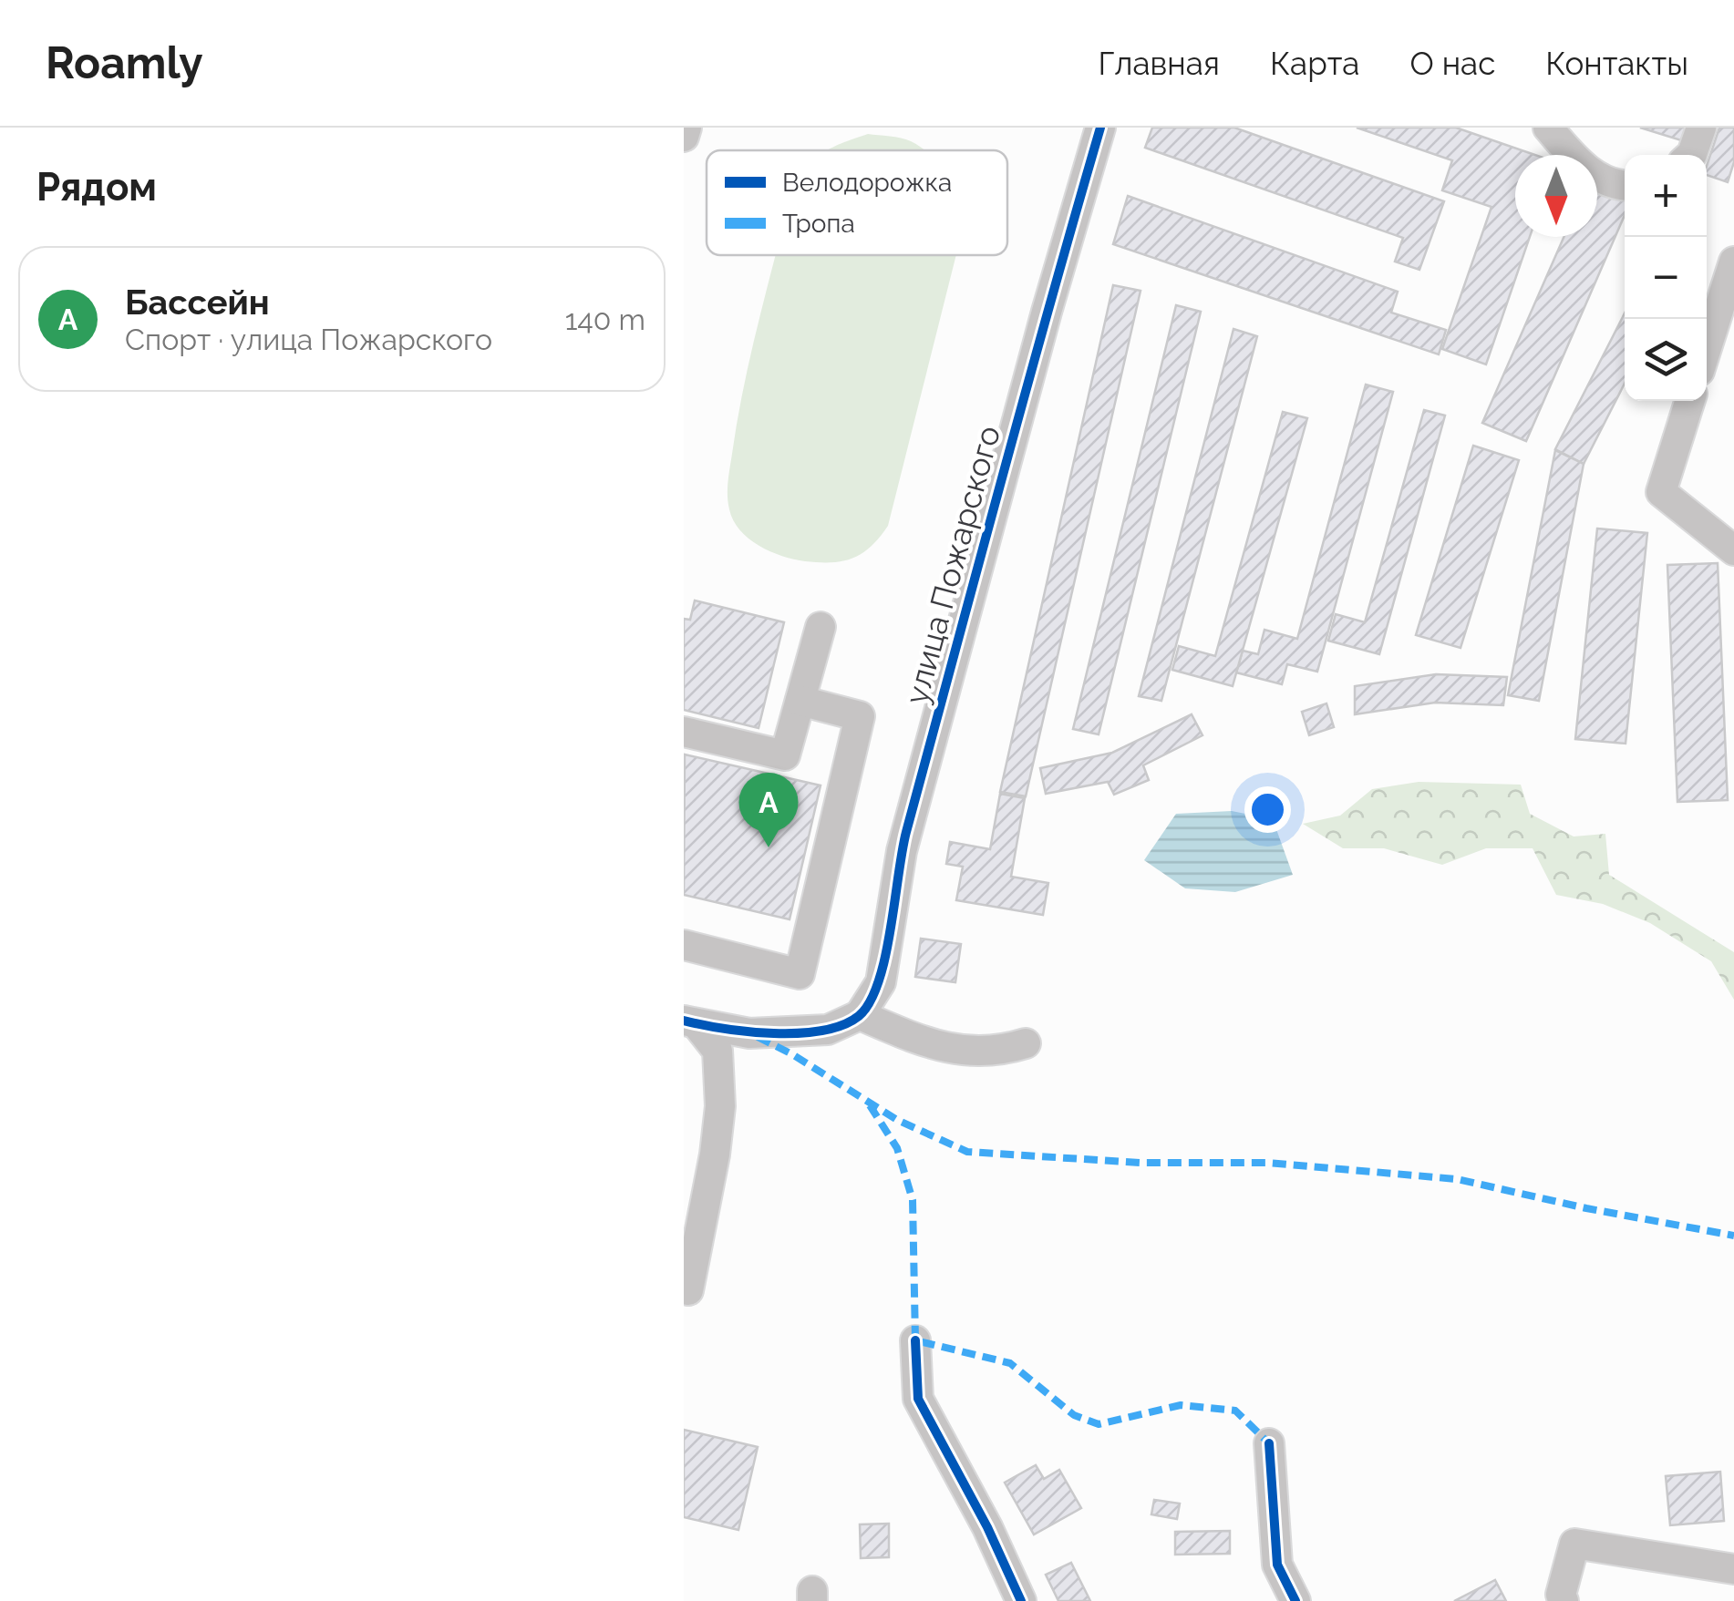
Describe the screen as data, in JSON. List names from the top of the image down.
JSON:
{
  "streets": {
    "street": ["улица Пожарского"]
  },
  "legend": ["Велодорожка", "Тропа"],
  "north": "bottom",
  "page": {
    "header": "Roamly",
    "nav": [
      "Главная",
      "Карта",
      "О нас",
      "Контакты"
    ],
    "heading": "Рядом",
    "map_buttons": ["+", "−"],
    "list": [
      {
        "mark": "A",
        "name": "Бассейн",
        "note": "Спорт · улица Пожарского",
        "value": "140 m"
      }
    ],
    "pins": "A"
  }
}
